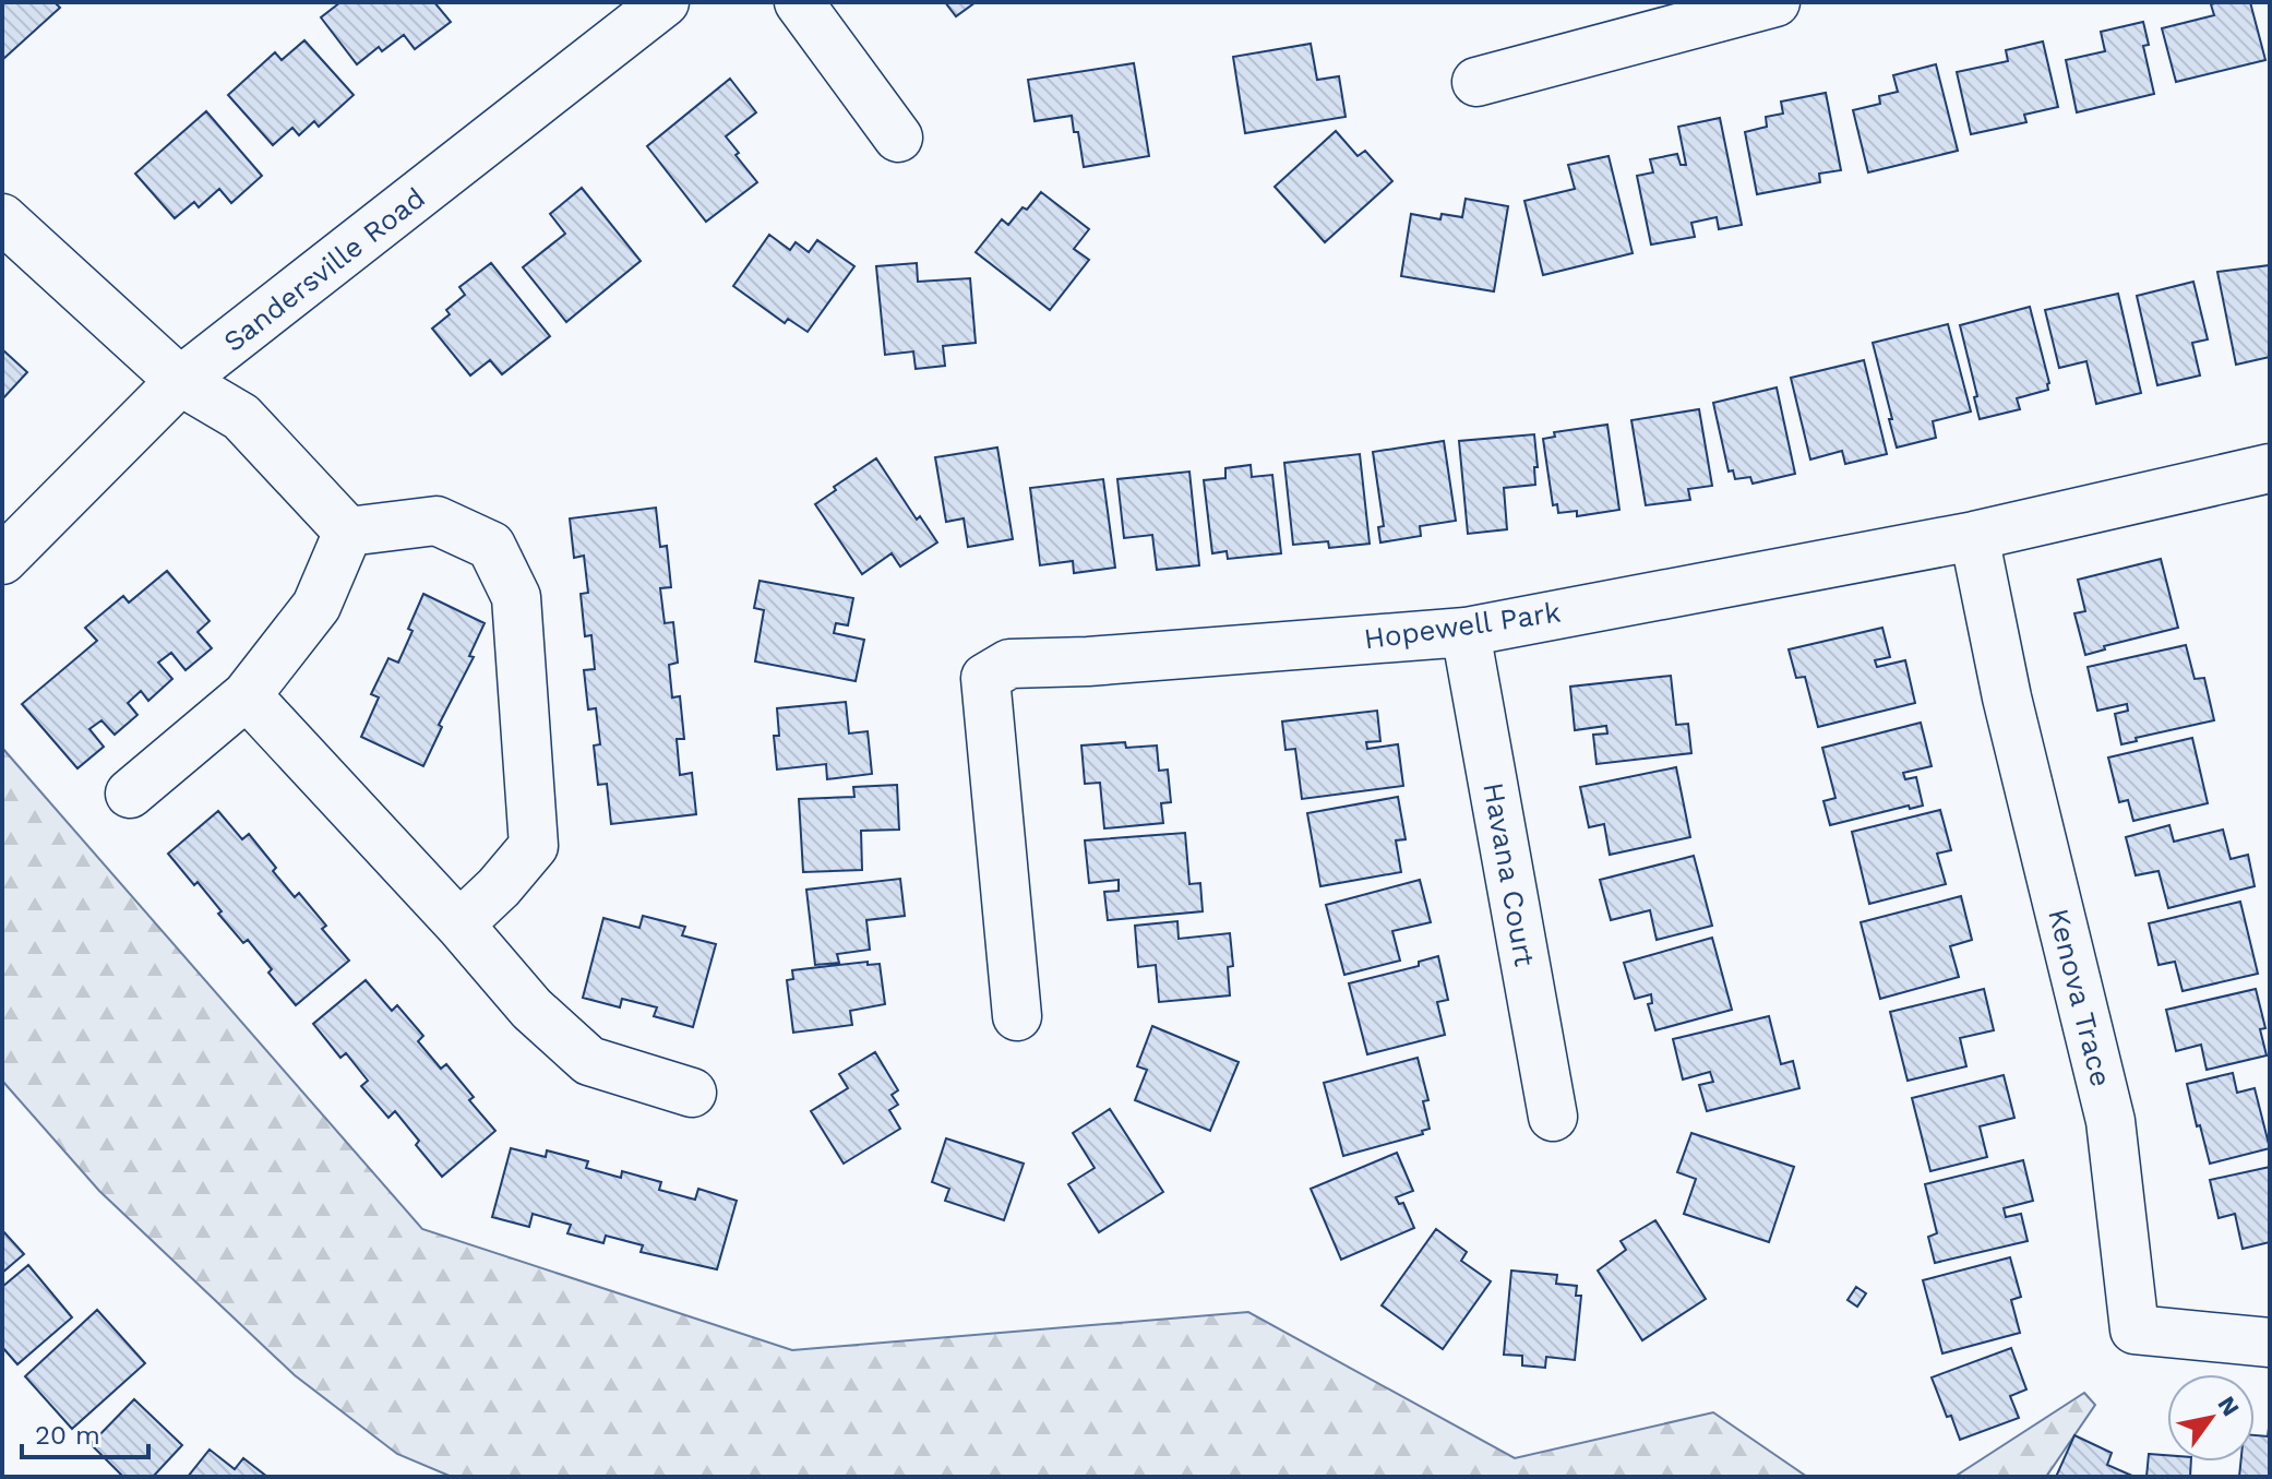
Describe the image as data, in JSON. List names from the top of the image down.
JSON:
{
  "streets": {
    "street": [
      "Sandersville Road",
      "Hopewell Park",
      "Havana Court",
      "Kenova Trace"
    ]
  },
  "crossings": [
    ["Hopewell Park", "Havana Court"],
    ["Hopewell Park", "Kenova Trace"]
  ],
  "scale_bar": "20 m",
  "north": "top right"
}
